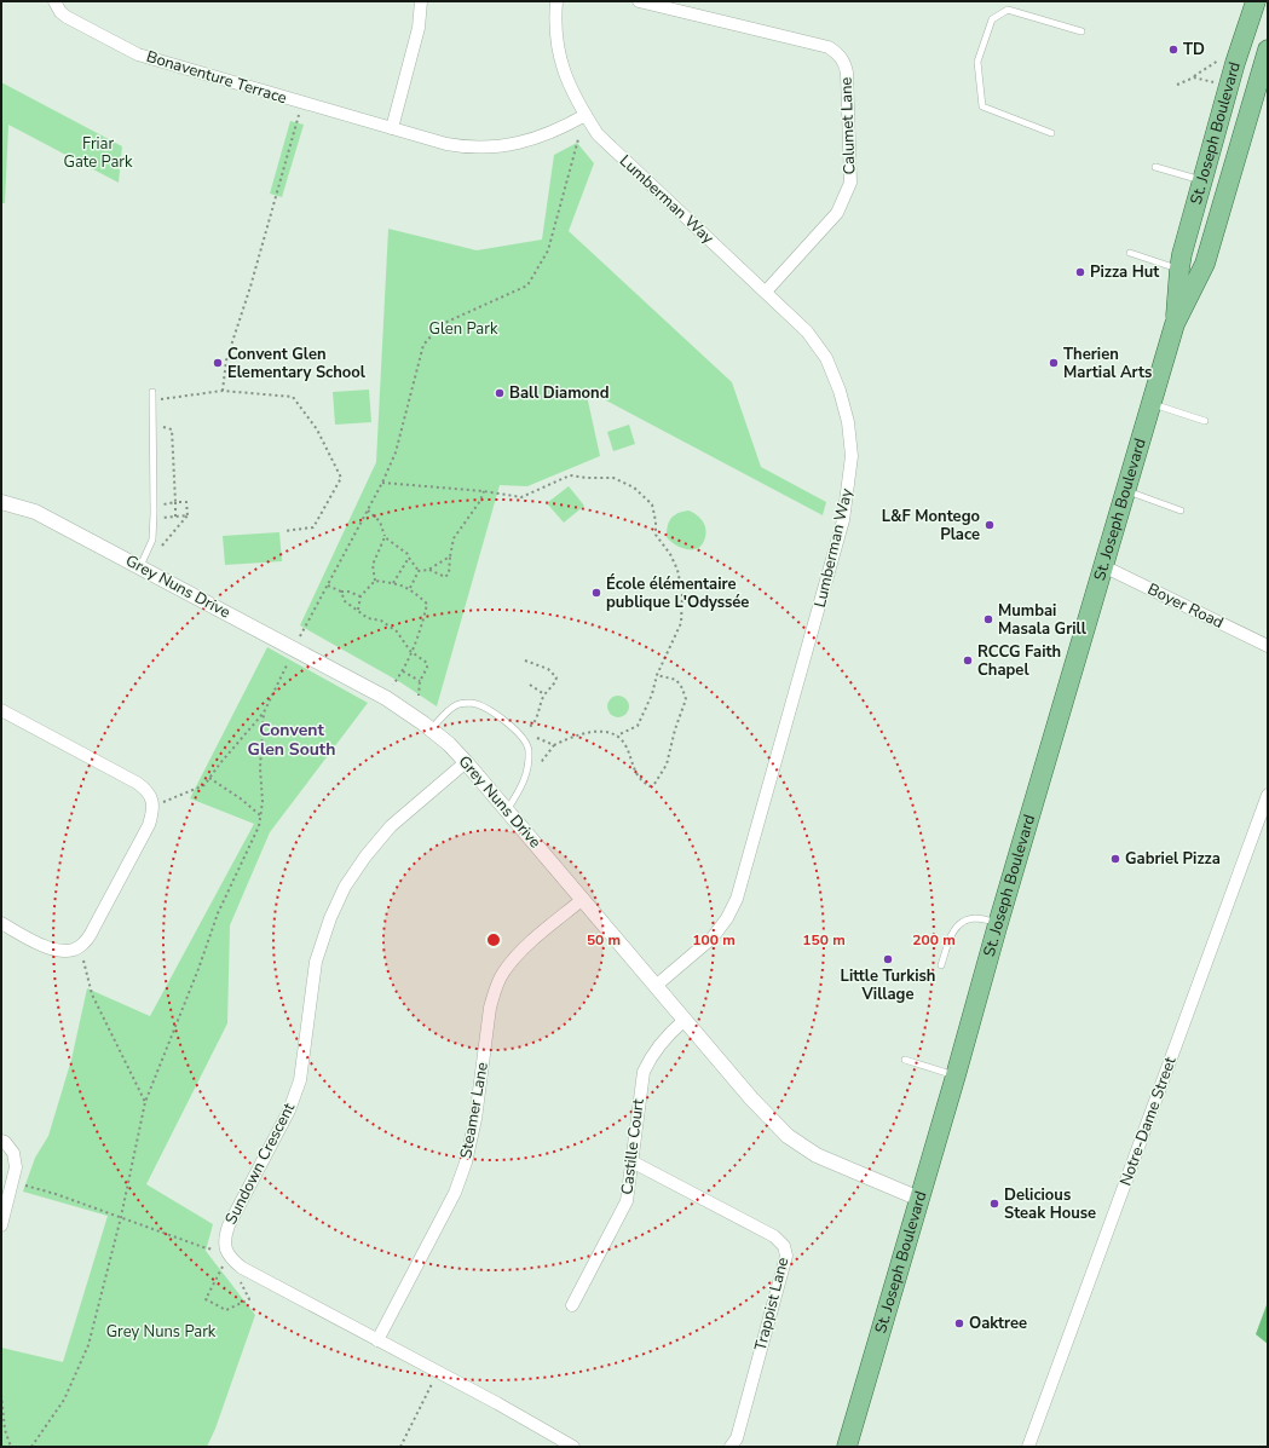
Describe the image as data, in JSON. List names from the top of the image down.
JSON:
{
  "streets": {
    "main road": ["St. Joseph Boulevard"],
    "street": [
      "Bonaventure Terrace",
      "Calumet Lane",
      "Lumberman Way",
      "Grey Nuns Drive",
      "Boyer Road",
      "Steamer Lane",
      "Notre-Dame Street",
      "Castille Court",
      "Sundown Crescent",
      "Trappist Lane"
    ]
  },
  "crossings": [
    ["Bonaventure Terrace", "Lumberman Way"],
    ["Calumet Lane", "Lumberman Way"],
    ["St. Joseph Boulevard", "Grey Nuns Drive"],
    ["St. Joseph Boulevard", "Boyer Road"],
    ["Lumberman Way", "Grey Nuns Drive"],
    ["Grey Nuns Drive", "Steamer Lane"],
    ["Grey Nuns Drive", "Castille Court"],
    ["Grey Nuns Drive", "Sundown Crescent"],
    ["Castille Court", "Trappist Lane"]
  ],
  "districts": ["Convent Glen South"],
  "parks": ["Friar Gate Park", "Glen Park", "Grey Nuns Park"],
  "places": [
    "TD",
    "Pizza Hut",
    "Convent Glen Elementary School",
    "Therien Martial Arts",
    "Ball Diamond",
    "L&F Montego Place",
    "École élémentaire publique L'Odyssée",
    "Mumbai Masala Grill",
    "RCCG Faith Chapel",
    "Gabriel Pizza",
    "Little Turkish Village",
    "Delicious Steak House",
    "Oaktree"
  ],
  "rings": [
    "50 m",
    "100 m",
    "150 m",
    "200 m"
  ]
}
